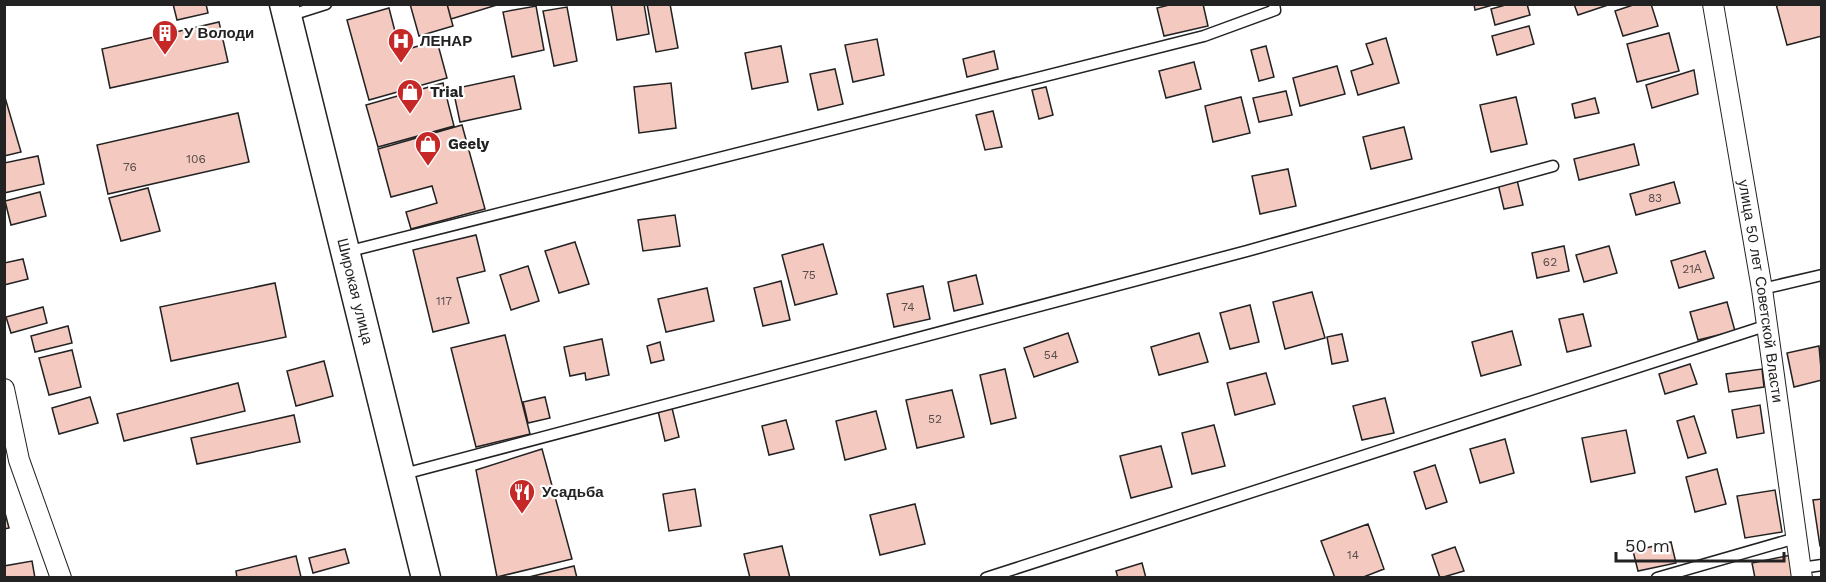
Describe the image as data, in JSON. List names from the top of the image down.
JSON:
{
  "streets": {
    "main road": ["Широкая улица"],
    "street": ["улица 50 лет Советской Власти"]
  },
  "places": {
    "building": ["У Володи"],
    "hospital": ["ЛЕНАР"],
    "shop": ["Trial", "Geely"],
    "restaurant": ["Усадьба"]
  },
  "house_numbers": [
    "106",
    "76",
    "83",
    "62",
    "21А",
    "75",
    "117",
    "74",
    "54",
    "52",
    "14"
  ],
  "scale_bar": "50 m"
}
